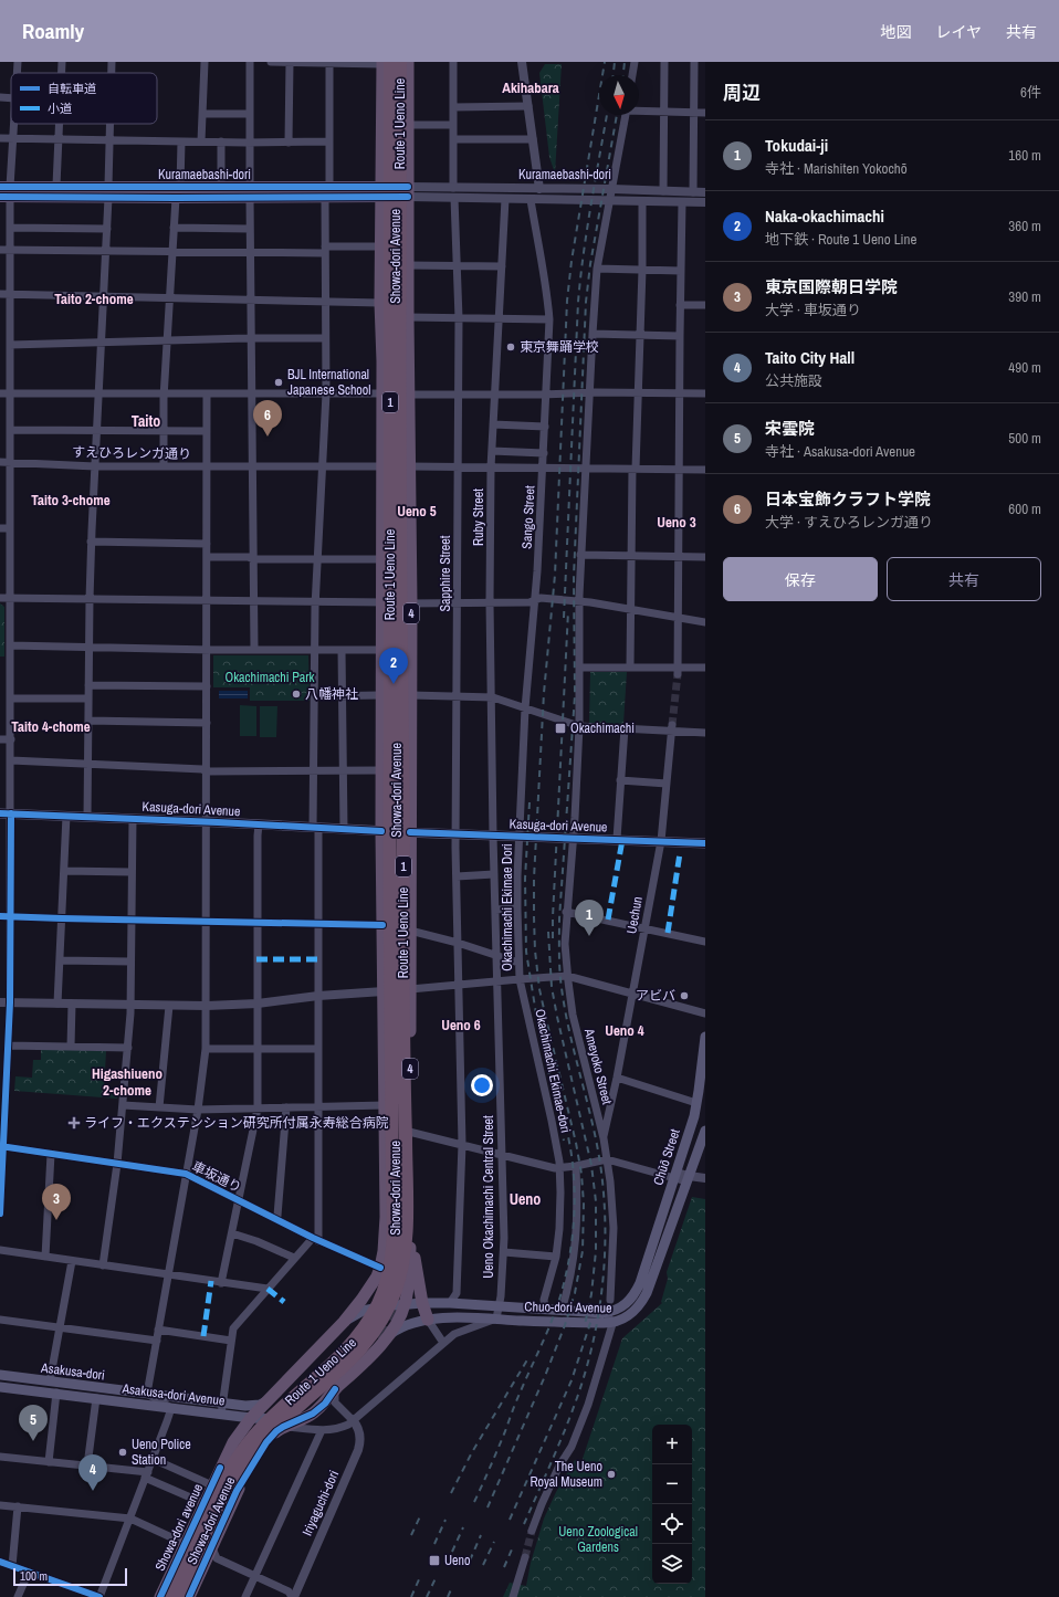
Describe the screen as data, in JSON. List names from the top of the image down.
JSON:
{
  "streets": {
    "highway": [
      "Route 1 Ueno Line",
      "Showa-dori Avenue",
      "1",
      "4",
      "Showa-dori avenue"
    ],
    "main road": [
      "Kuramaebashi-dori",
      "Kasuga-dori Avenue",
      "Chūō Street",
      "Chuo-dori Avenue",
      "Asakusa-dori",
      "Asakusa-dori Avenue"
    ],
    "street": [
      "すえひろレンガ通り",
      "Ruby Street",
      "Sango Street",
      "Sapphire Street",
      "Okachimachi Ekimae Dori",
      "Uechun",
      "Ameyoko Street",
      "Okachimachi Ekimae-dori",
      "車坂通り",
      "Ueno Okachimachi Central Street",
      "Iriyaguchi-dori"
    ]
  },
  "crossings": [
    ["Route 1 Ueno Line", "Showa-dori Avenue"],
    ["Kuramaebashi-dori", "Showa-dori Avenue"],
    ["Kuramaebashi-dori", "Ruby Street"],
    ["Kuramaebashi-dori", "Sango Street"],
    ["Kuramaebashi-dori", "Sapphire Street"],
    ["Kuramaebashi-dori", "Ameyoko Street"],
    ["Showa-dori Avenue", "すえひろレンガ通り"],
    ["Showa-dori Avenue", "4"],
    ["Showa-dori Avenue", "Kasuga-dori Avenue"],
    ["Showa-dori Avenue", "車坂通り"],
    ["Showa-dori Avenue", "Chuo-dori Avenue"],
    ["Showa-dori Avenue", "Asakusa-dori Avenue"],
    ["Ruby Street", "Kasuga-dori Avenue"],
    ["Ruby Street", "Ueno Okachimachi Central Street"],
    ["Sango Street", "Kasuga-dori Avenue"],
    ["Sango Street", "Okachimachi Ekimae Dori"],
    ["Sapphire Street", "Kasuga-dori Avenue"],
    ["Sapphire Street", "Chuo-dori Avenue"],
    ["4", "Asakusa-dori Avenue"],
    ["4", "Showa-dori avenue"],
    ["Kasuga-dori Avenue", "Okachimachi Ekimae Dori"],
    ["Kasuga-dori Avenue", "Uechun"],
    ["Kasuga-dori Avenue", "Ameyoko Street"],
    ["Kasuga-dori Avenue", "Ueno Okachimachi Central Street"],
    ["Okachimachi Ekimae Dori", "Okachimachi Ekimae-dori"],
    ["Uechun", "Ameyoko Street"],
    ["Okachimachi Ekimae-dori", "Chuo-dori Avenue"],
    ["Chūō Street", "Chuo-dori Avenue"],
    ["Ueno Okachimachi Central Street", "Chuo-dori Avenue"],
    ["Asakusa-dori", "Asakusa-dori Avenue"]
  ],
  "districts": [
    "Akihabara",
    "Taito 2-chome",
    "Taito",
    "Taito 3-chome",
    "Ueno 5",
    "Ueno 3",
    "Taito 4-chome",
    "Ueno 6",
    "Ueno 4",
    "Higashiueno 2-chome",
    "Ueno"
  ],
  "parks": ["Okachimachi Park", "Ueno Zoological Gardens"],
  "places": {
    "other": [
      "東京舞踊学校",
      "BJL International Japanese School",
      "八幡神社",
      "アビバ",
      "Ueno Police Station",
      "The Ueno Royal Museum"
    ],
    "transit": ["Okachimachi", "Ueno"],
    "health": ["ライフ・エクステンション研究所付属永寿総合病院"]
  },
  "legend": ["自転車道", "小道"],
  "scale_bar": "100 m",
  "north": "bottom",
  "page": {
    "header": "Roamly",
    "nav": ["地図", "レイヤ", "共有"],
    "heading": ["周辺", "6件"],
    "list": [
      {
        "mark": "1",
        "name": "Tokudai-ji",
        "note": "寺社 · Marishiten Yokochō",
        "value": "160 m"
      },
      {
        "mark": "2",
        "name": "Naka-okachimachi",
        "note": "地下鉄 · Route 1 Ueno Line",
        "value": "360 m"
      },
      {
        "mark": "3",
        "name": "東京国際朝日学院",
        "note": "大学 · 車坂通り",
        "value": "390 m"
      },
      {
        "mark": "4",
        "name": "Taito City Hall",
        "note": "公共施設",
        "value": "490 m"
      },
      {
        "mark": "5",
        "name": "宋雲院",
        "note": "寺社 · Asakusa-dori Avenue",
        "value": "500 m"
      },
      {
        "mark": "6",
        "name": "日本宝飾クラフト学院",
        "note": "大学 · すえひろレンガ通り",
        "value": "600 m"
      }
    ],
    "pins": [
      "6",
      "2",
      "1",
      "3",
      "5",
      "4"
    ],
    "buttons": ["保存", "共有"],
    "map_buttons": ["+", "−"],
    "scale": "100 m"
  }
}
